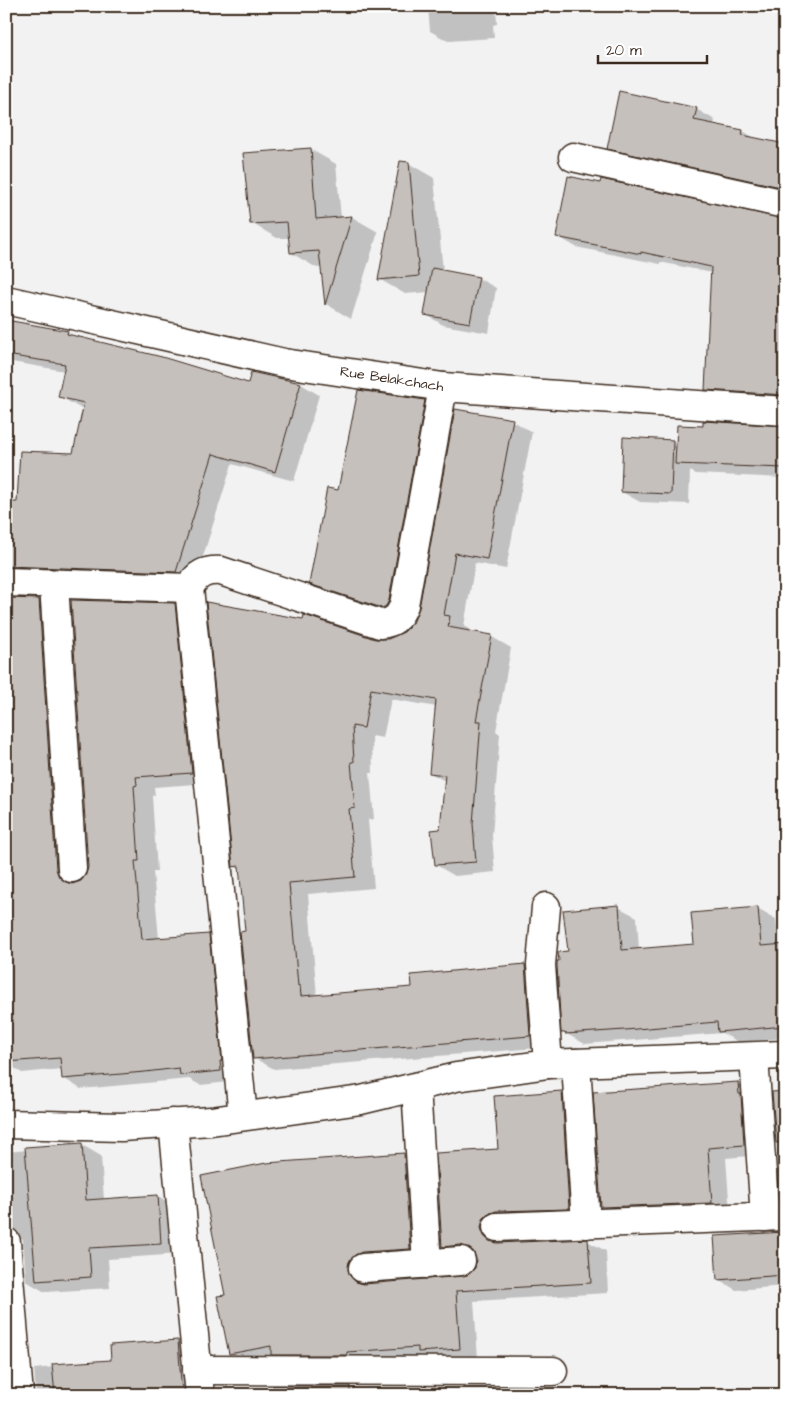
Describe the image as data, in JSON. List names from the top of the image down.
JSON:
{
  "streets": {
    "street": ["Rue Belakchach"]
  },
  "scale_bar": "20 m"
}
